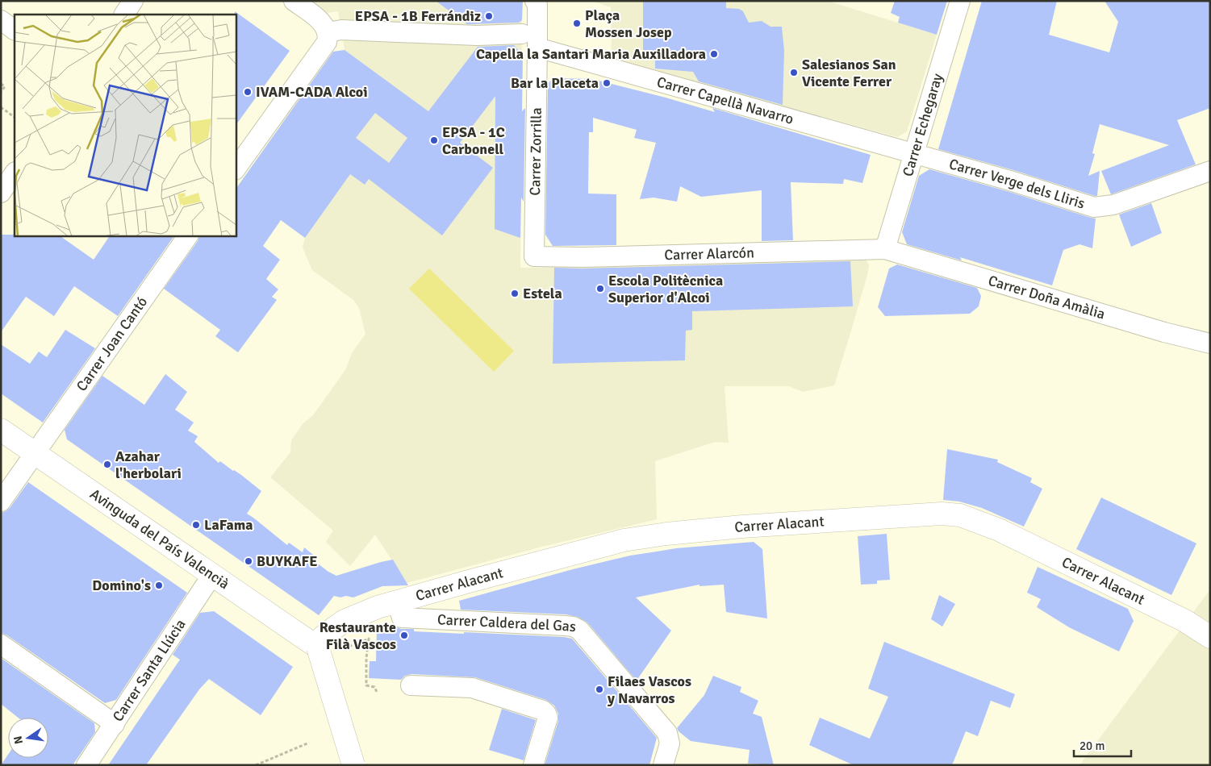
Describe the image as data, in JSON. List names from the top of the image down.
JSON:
{
  "streets": {
    "main road": ["Carrer Alacant", "Avinguda del País Valencià"],
    "street": [
      "Carrer Capellà Navarro",
      "Carrer Echegaray",
      "Carrer Zorrilla",
      "Carrer Verge dels Lliris",
      "Carrer Alarcón",
      "Carrer Doña Amàlia",
      "Carrer Joan Cantó",
      "Carrer Caldera del Gas",
      "Carrer Santa Llúcia"
    ]
  },
  "crossings": [
    ["Carrer Capellà Navarro", "Carrer Echegaray"],
    ["Carrer Capellà Navarro", "Carrer Zorrilla"],
    ["Carrer Capellà Navarro", "Carrer Verge dels Lliris"],
    ["Carrer Echegaray", "Carrer Verge dels Lliris"],
    ["Carrer Echegaray", "Carrer Alarcón"],
    ["Carrer Echegaray", "Carrer Doña Amàlia"],
    ["Carrer Zorrilla", "Carrer Alarcón"],
    ["Carrer Alarcón", "Carrer Doña Amàlia"],
    ["Carrer Joan Cantó", "Avinguda del País Valencià"],
    ["Carrer Alacant", "Avinguda del País Valencià"],
    ["Carrer Alacant", "Carrer Caldera del Gas"],
    ["Avinguda del País Valencià", "Carrer Santa Llúcia"]
  ],
  "places": [
    "EPSA - 1B Ferrándiz",
    "Plaça Mossen Josep",
    "Capella la Santari Maria Auxilladora",
    "Salesianos San Vicente Ferrer",
    "Bar la Placeta",
    "IVAM-CADA Alcoi",
    "EPSA - 1C Carbonell",
    "Escola Politècnica Superior d'Alcoi",
    "Estela",
    "Azahar l'herbolari",
    "LaFama",
    "BUYKAFE",
    "Domino's",
    "Restaurante Filà Vascos",
    "Filaes Vascos y Navarros"
  ],
  "scale_bar": "20 m",
  "north": "left"
}
